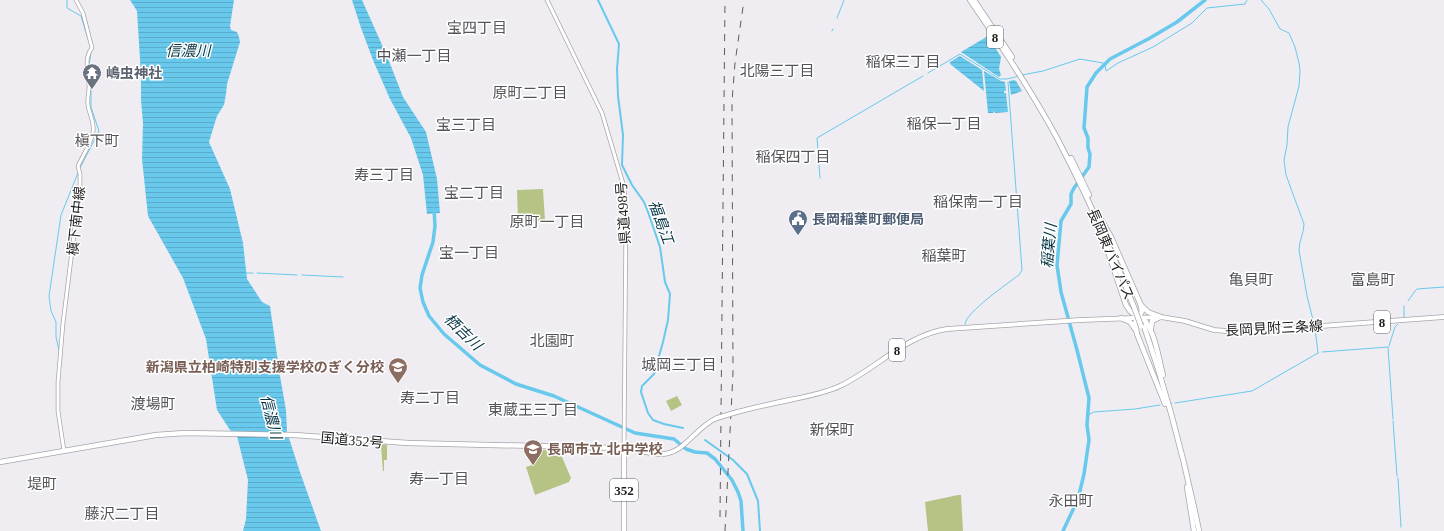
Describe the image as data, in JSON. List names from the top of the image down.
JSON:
{
  "streets": {
    "highway": [
      "8",
      "長岡東バイパス",
      "国道352号",
      "352"
    ],
    "main road": ["県道498号", "槇下南中線", "長岡見附三条線"]
  },
  "crossings": [
    ["県道498号", "長岡見附三条線"],
    ["県道498号", "国道352号"],
    ["県道498号", "352"],
    ["槇下南中線", "国道352号"],
    ["長岡見附三条線", "国道352号"],
    ["長岡見附三条線", "352"],
    ["国道352号", "352"]
  ],
  "districts": [
    "宝四丁目",
    "中瀬一丁目",
    "稲保三丁目",
    "北陽三丁目",
    "原町二丁目",
    "稲保一丁目",
    "宝三丁目",
    "槇下町",
    "稲保四丁目",
    "寿三丁目",
    "宝二丁目",
    "稲保南一丁目",
    "原町一丁目",
    "宝一丁目",
    "稲葉町",
    "亀貝町",
    "富島町",
    "北園町",
    "城岡三丁目",
    "寿二丁目",
    "渡場町",
    "東蔵王三丁目",
    "新保町",
    "寿一丁目",
    "堤町",
    "永田町",
    "藤沢二丁目"
  ],
  "water": [
    "信濃川",
    "福島江",
    "稲葉川",
    "栖吉川"
  ],
  "places": {
    "temple": ["嶋虫神社"],
    "public building": ["長岡稲葉町郵便局"],
    "school or university": ["新潟県立柏崎特別支援学校のぎく分校", "長岡市立 北中学校"]
  }
}
